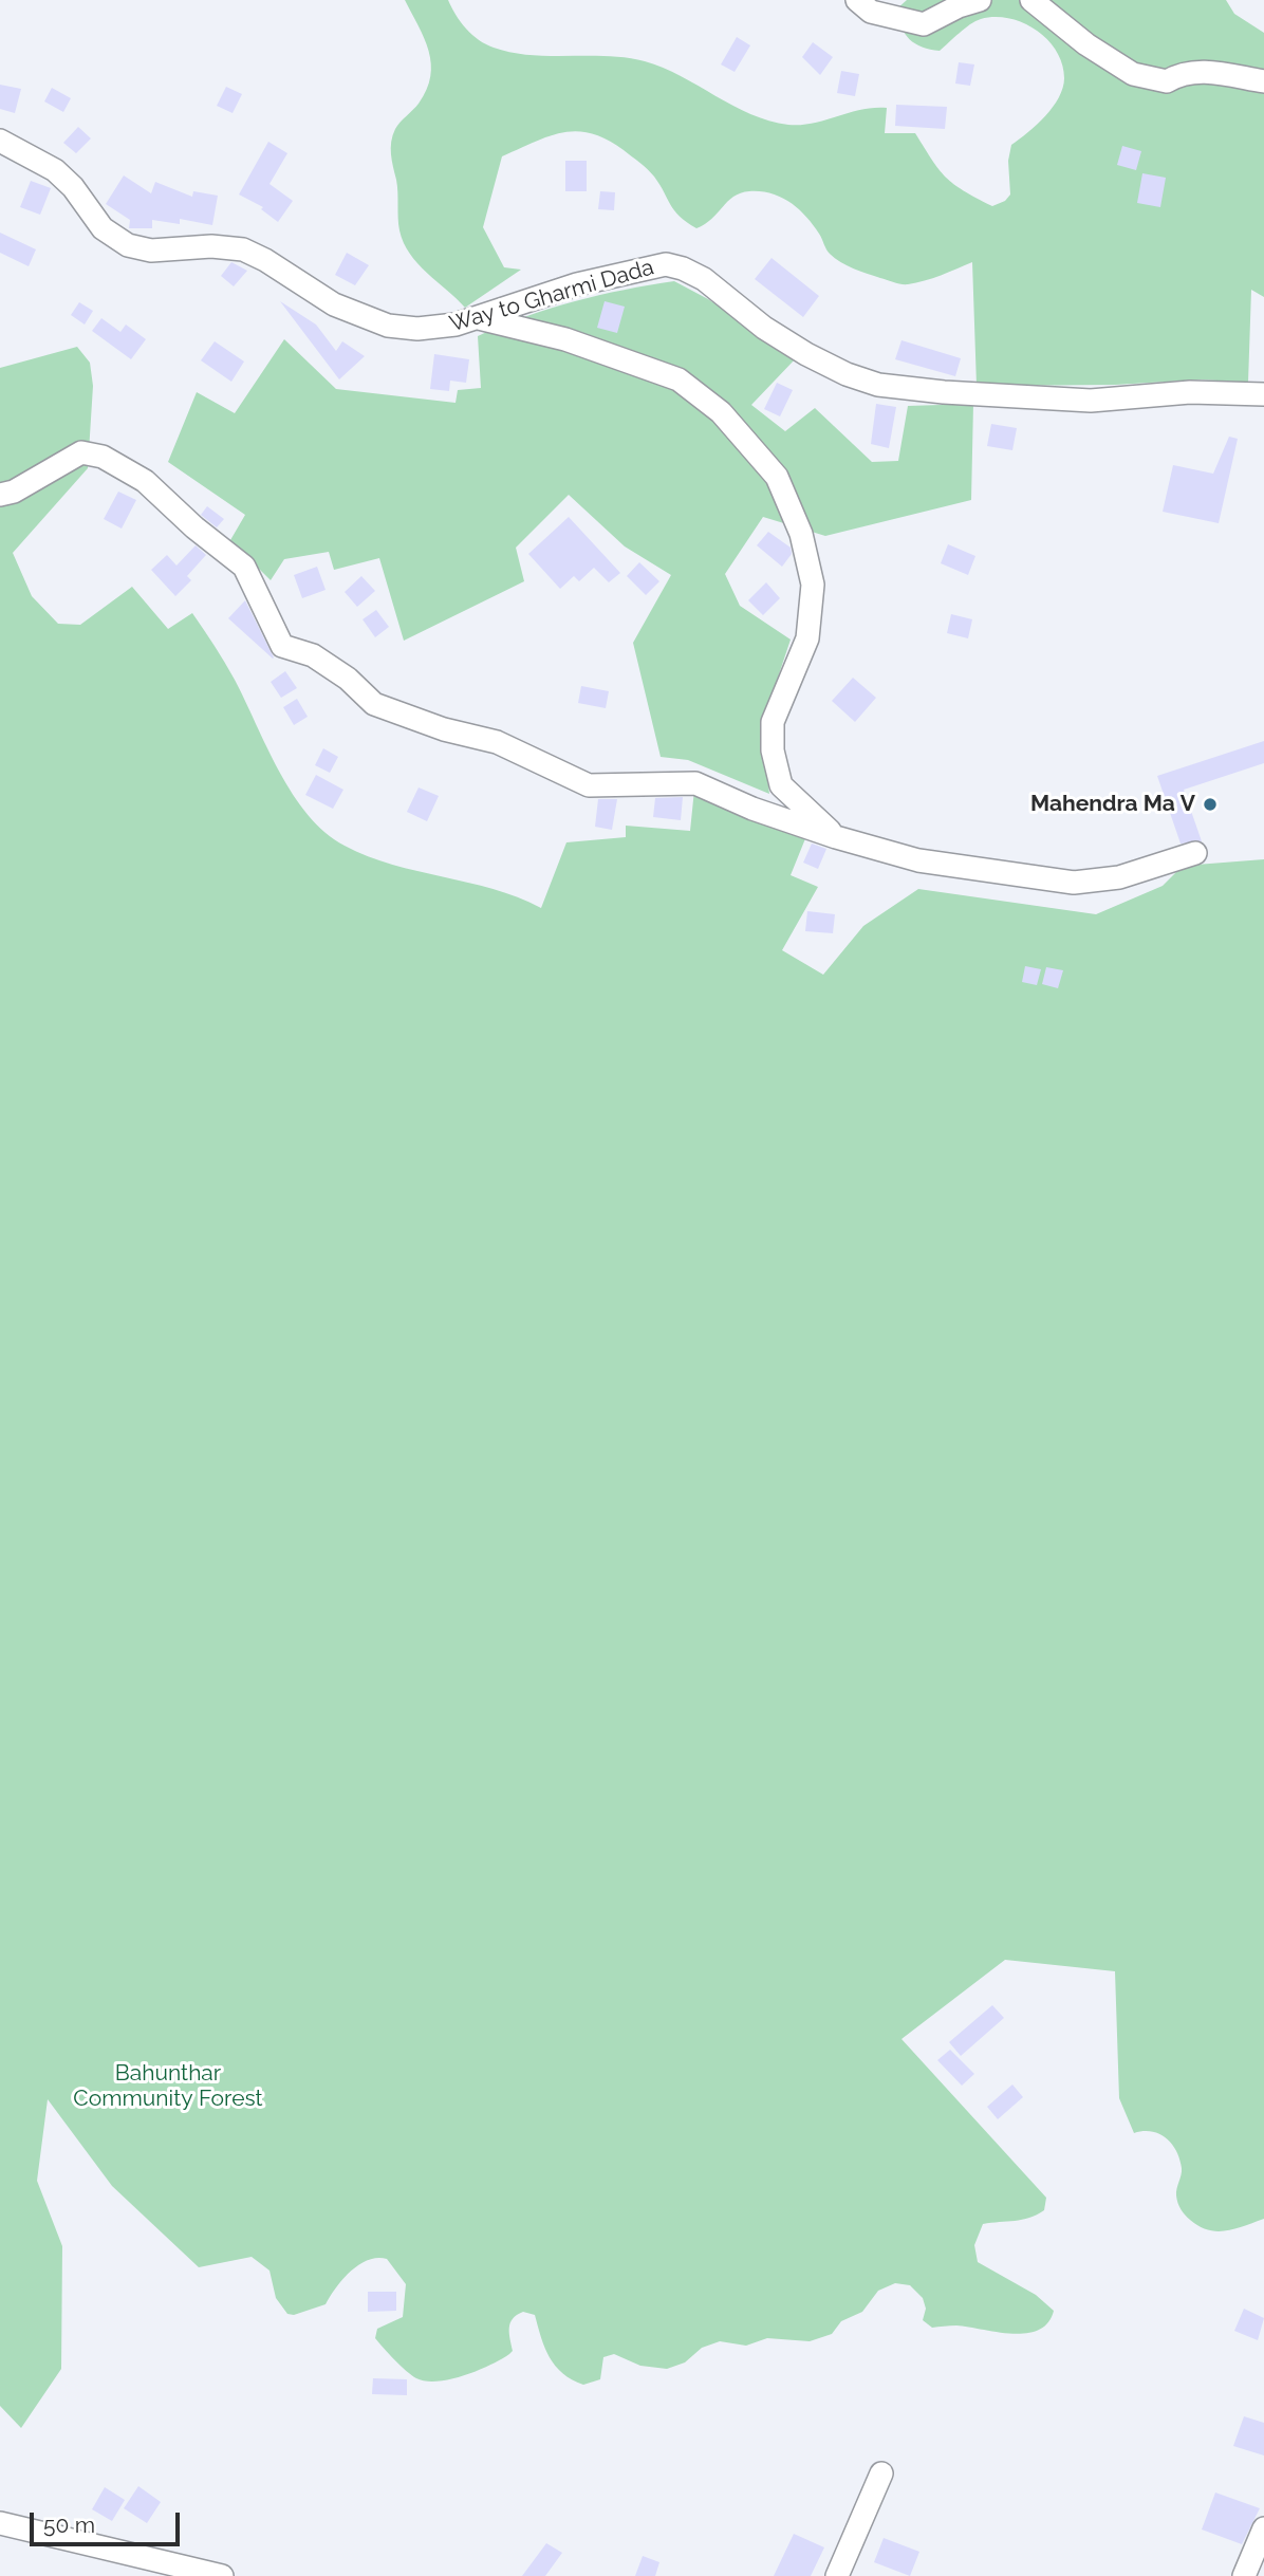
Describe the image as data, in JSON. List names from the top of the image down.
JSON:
{
  "streets": {
    "street": ["Way to Gharmi Dada"]
  },
  "parks": ["Bahunthar Community Forest"],
  "places": ["Mahendra Ma V"],
  "scale_bar": "50 m"
}
